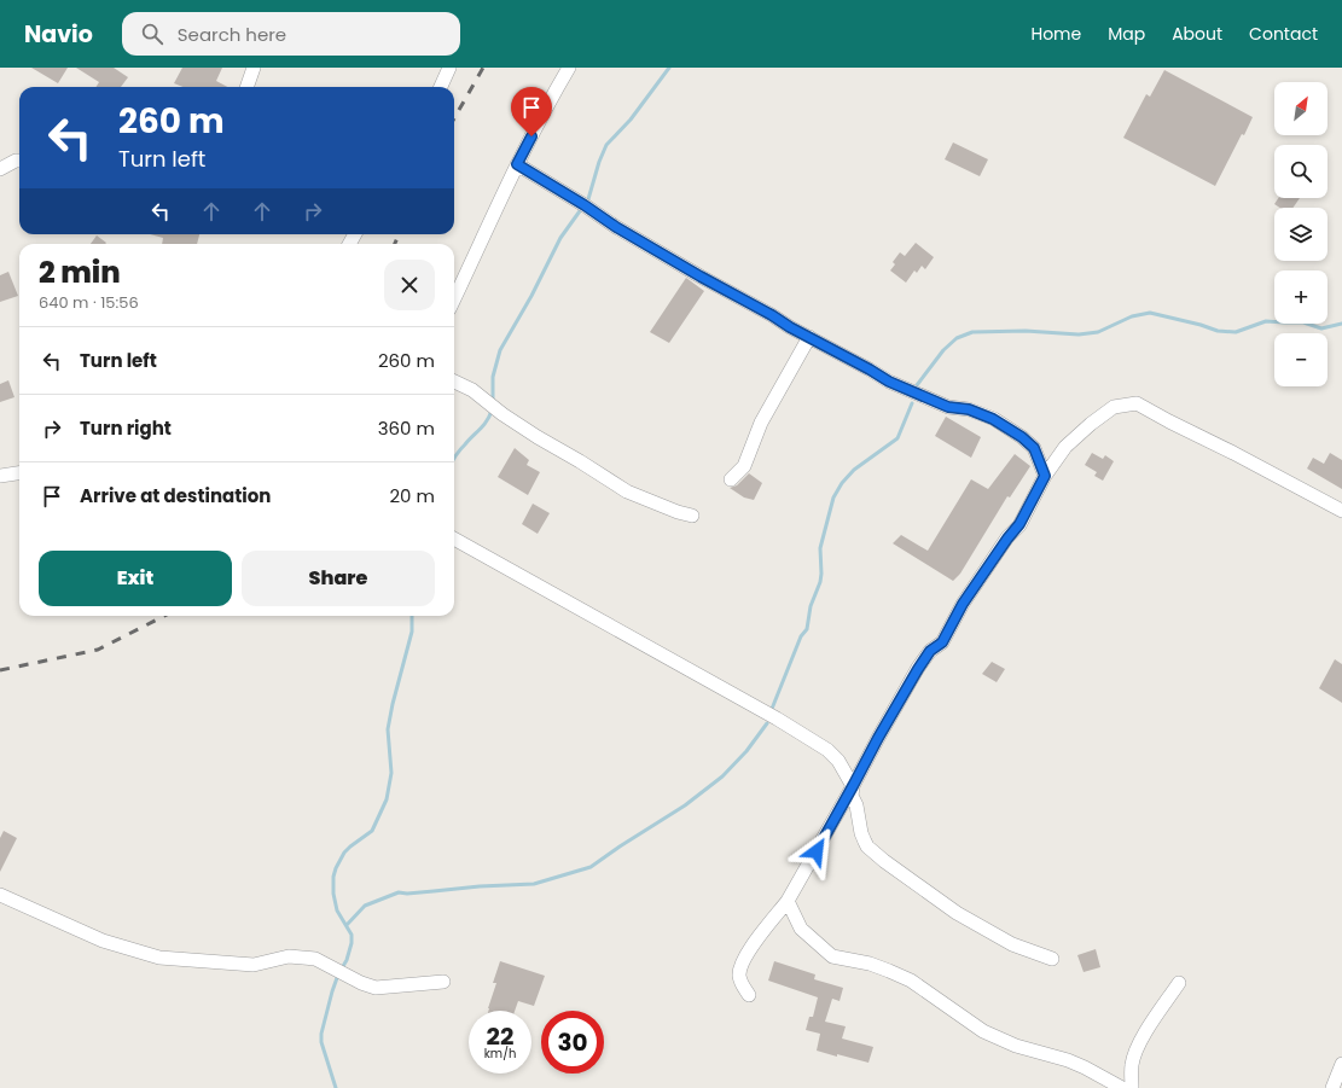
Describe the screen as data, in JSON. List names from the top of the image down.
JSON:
{
  "north": "top right",
  "page": {
    "header": "Navio",
    "search": "Search here",
    "nav": [
      "Home",
      "Map",
      "About",
      "Contact"
    ],
    "map_buttons": ["+", "−"],
    "turn": ["260 m", "Turn left"],
    "heading": ["2 min", "640 m · 15:56"],
    "list": [
      {
        "name": "Turn left",
        "value": "260 m"
      },
      {
        "name": "Turn right",
        "value": "360 m"
      },
      {
        "name": "Arrive at destination",
        "value": "20 m"
      }
    ],
    "buttons": ["Exit", "Share"],
    "speed": "22 km/h",
    "limit": "30"
  }
}
